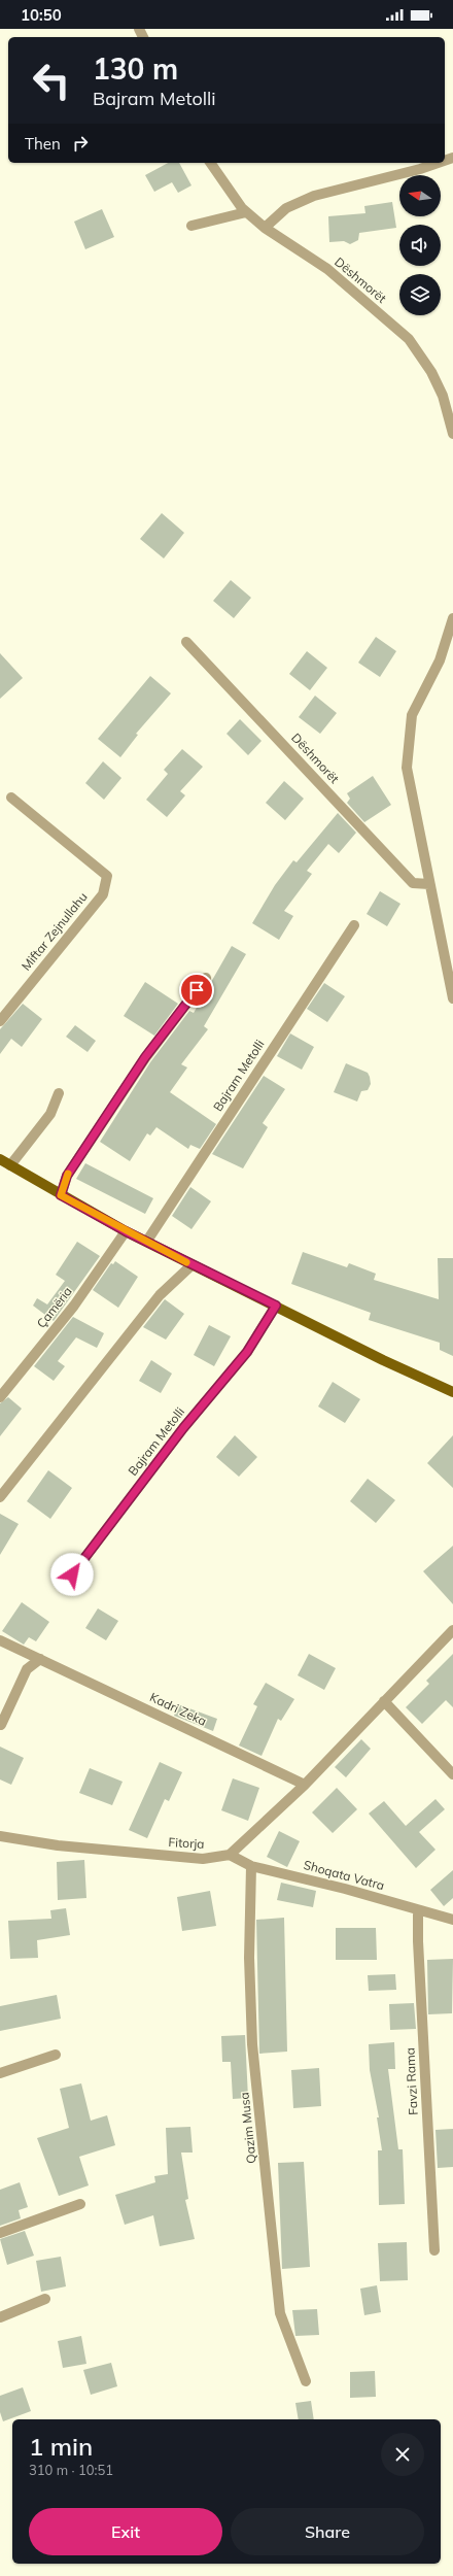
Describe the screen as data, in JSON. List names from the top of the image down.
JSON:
{
  "streets": {
    "street": [
      "Dëshmorët",
      "Miftar Zejnullahu",
      "Bajram Metolli",
      "Çamëria",
      "Kadri Zeka",
      "Fitorja",
      "Shoqata Vatra",
      "Favzi Rama",
      "Qazim Musa"
    ]
  },
  "crossings": [
    ["Fitorja", "Shoqata Vatra"],
    ["Shoqata Vatra", "Favzi Rama"],
    ["Shoqata Vatra", "Qazim Musa"]
  ],
  "north": "left",
  "page": {
    "status": "10:50",
    "turn": ["130 m", "Bajram Metolli"],
    "then": "Then",
    "heading": ["1 min", "310 m · 10:51"],
    "buttons": ["Exit", "Share"]
  }
}
